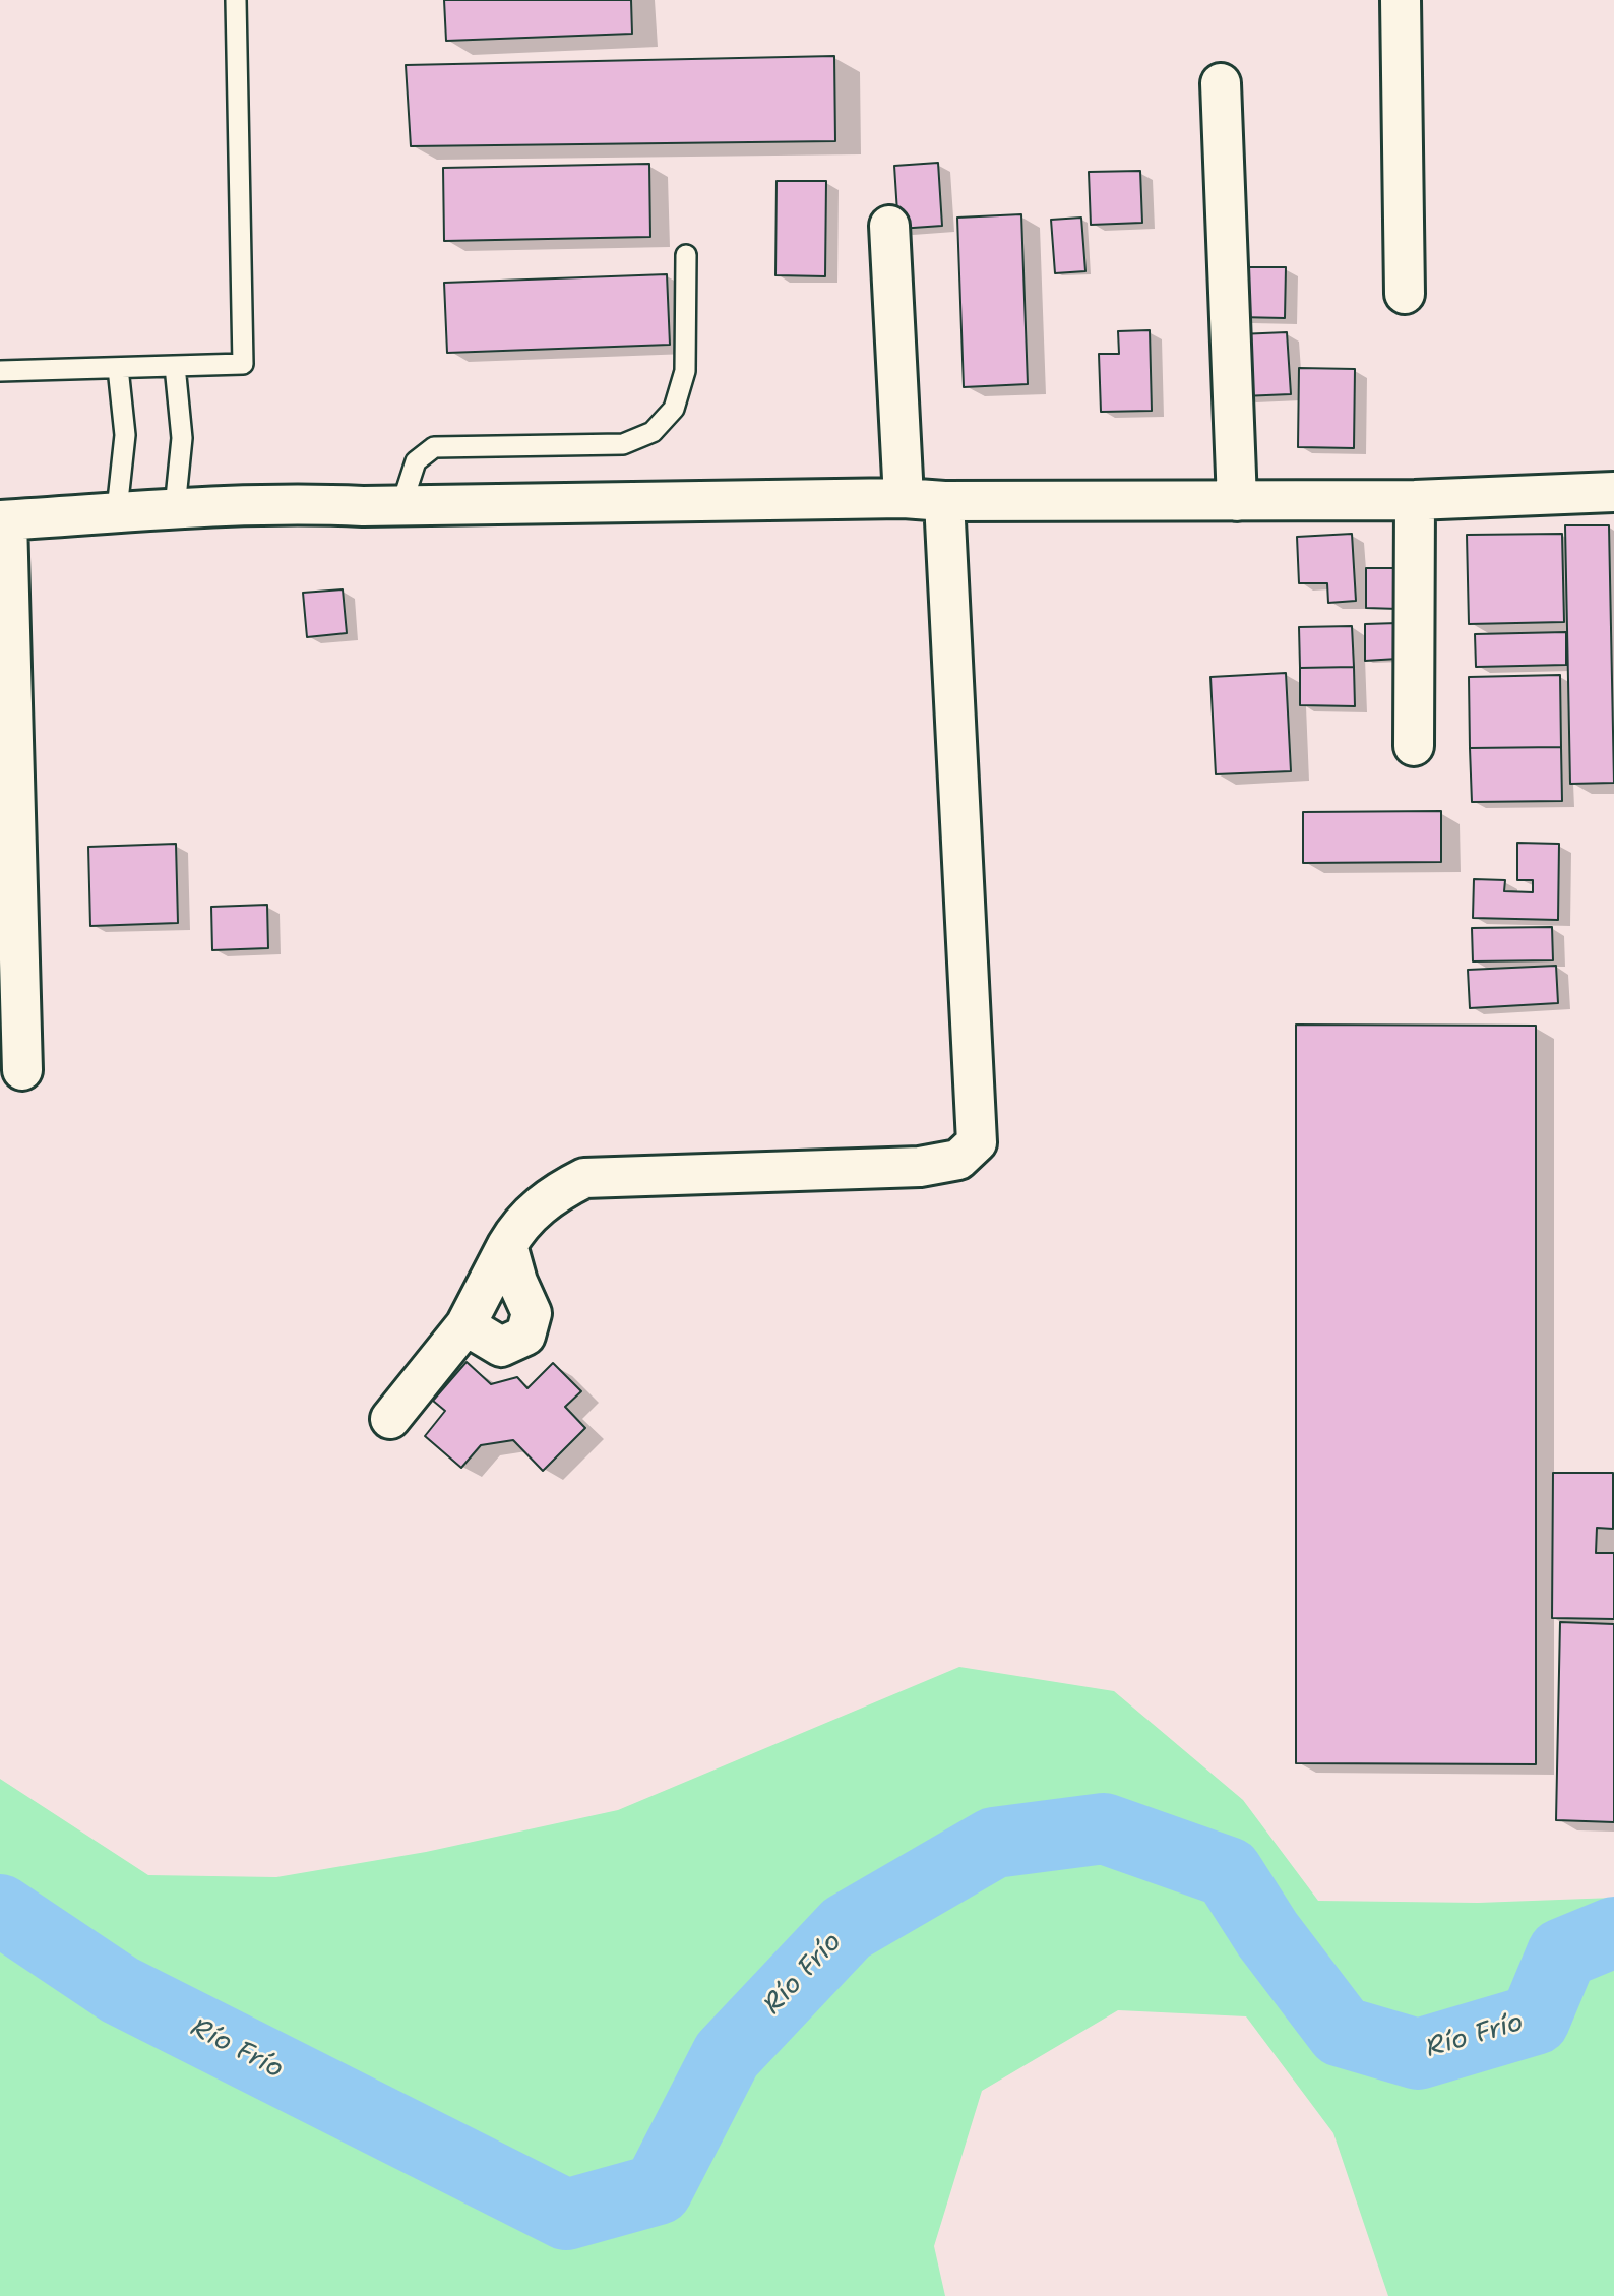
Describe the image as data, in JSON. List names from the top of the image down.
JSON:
{
  "water": ["Río Frío"]
}
